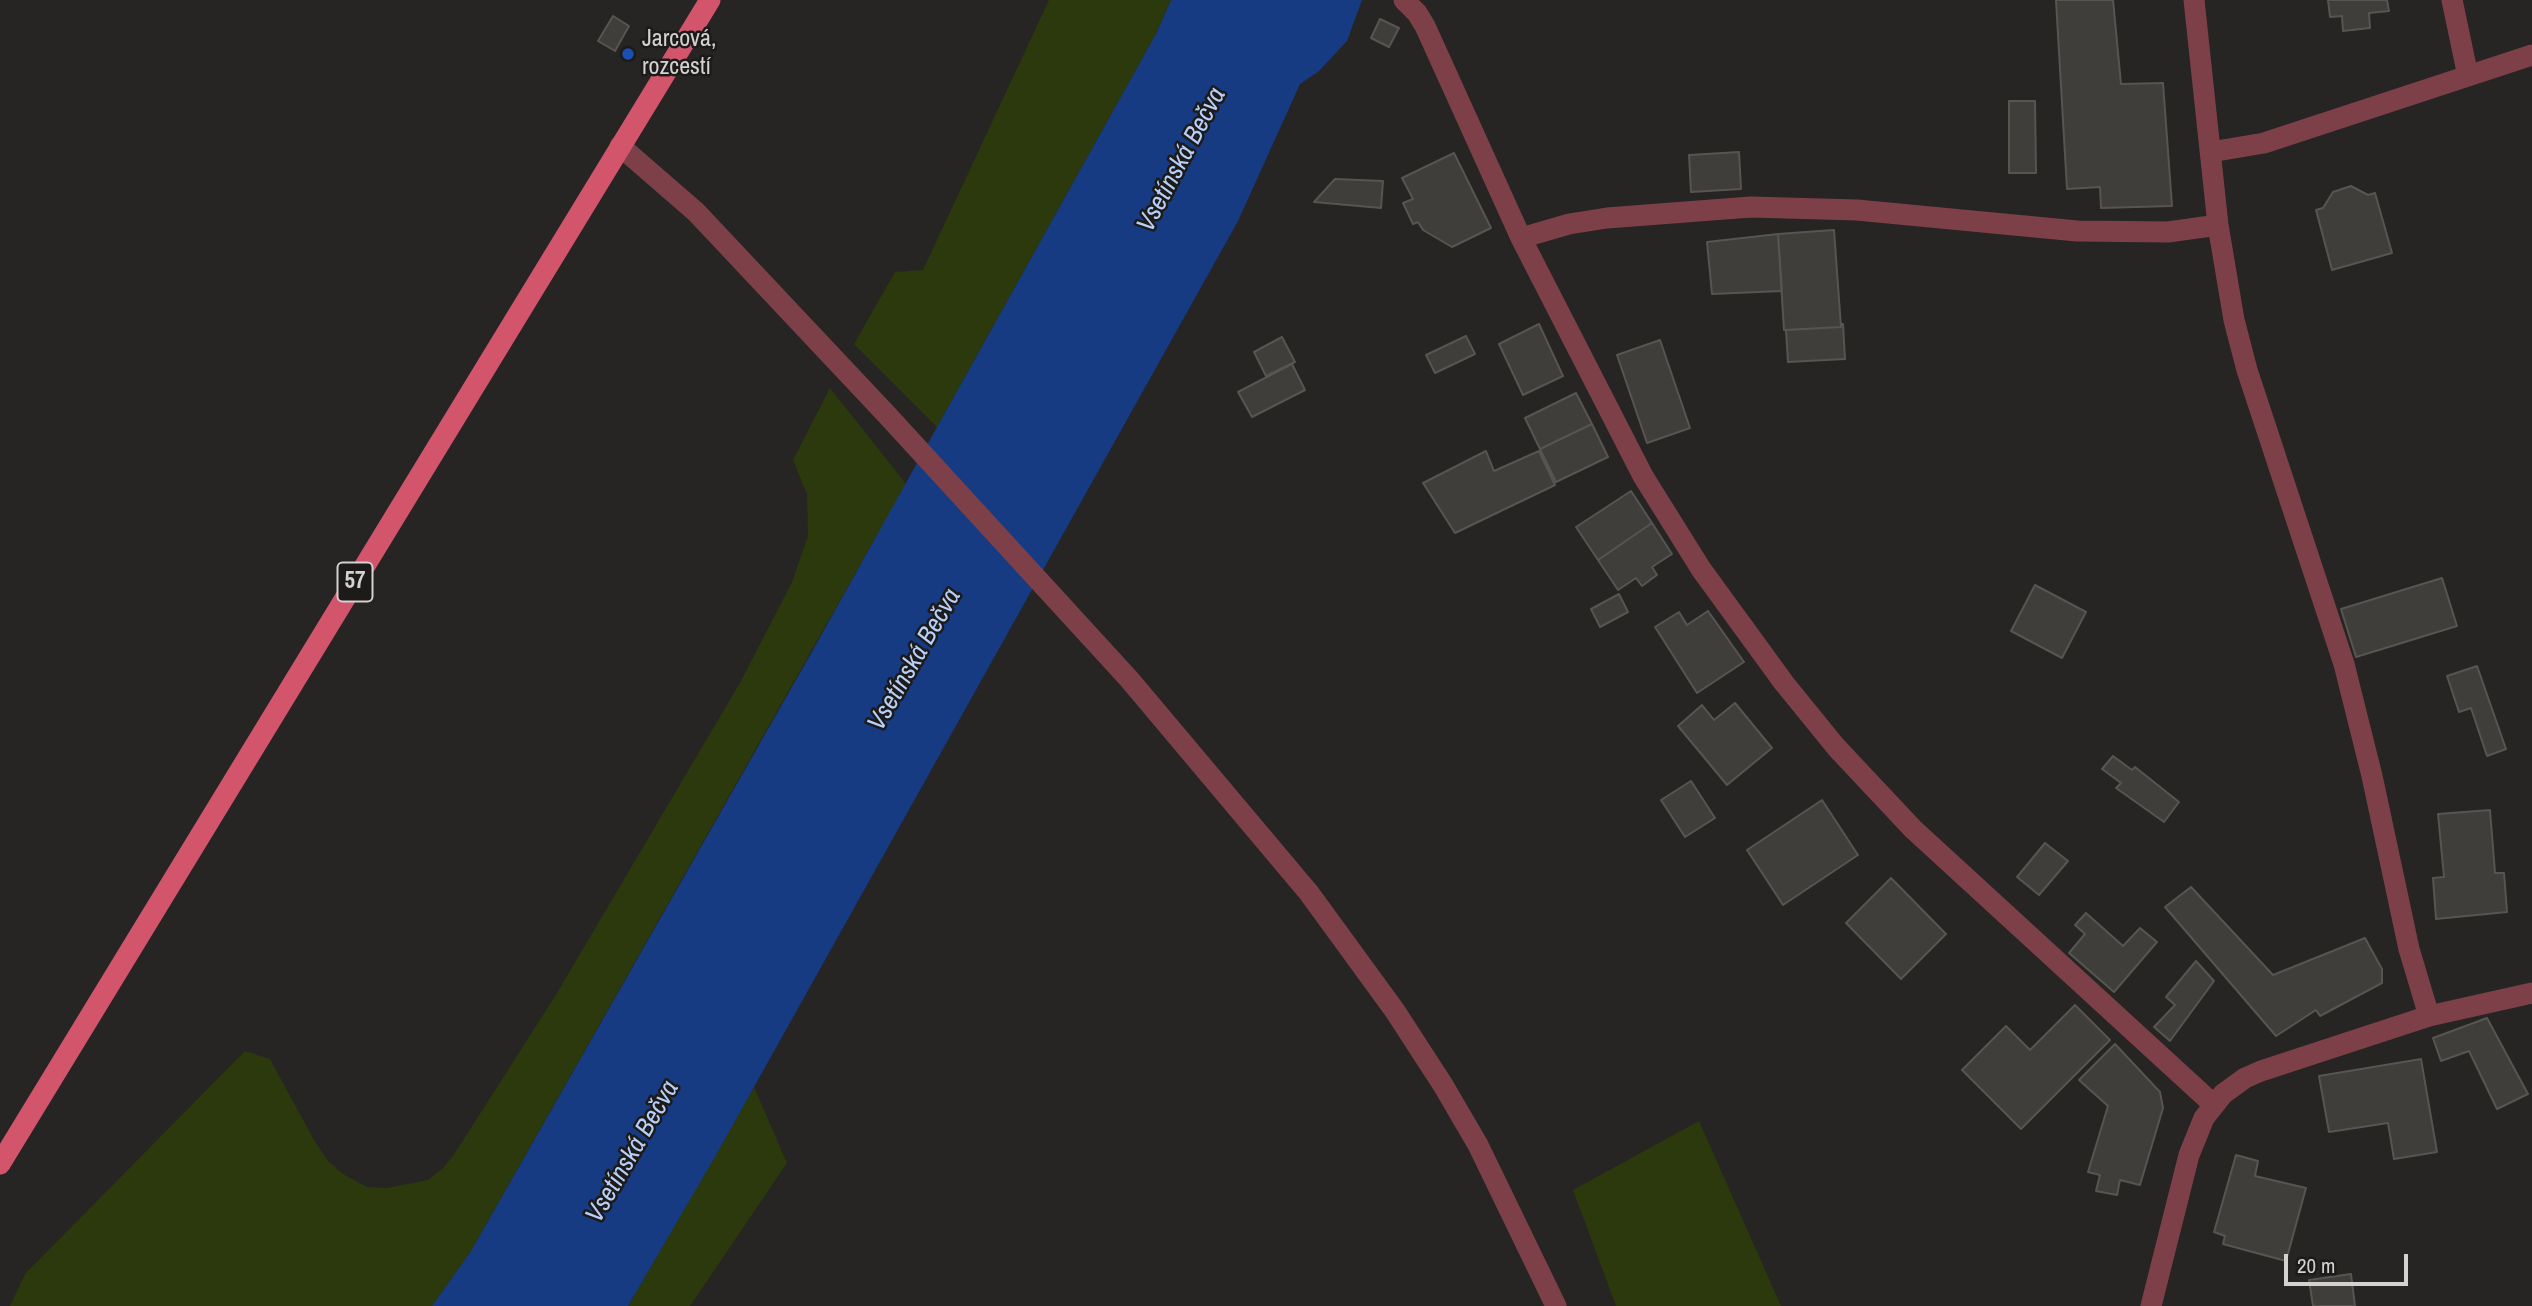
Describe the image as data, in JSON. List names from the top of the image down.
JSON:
{
  "streets": {
    "main road": ["57"]
  },
  "water": ["Vsetínská Bečva"],
  "places": ["Jarcová, rozcestí"],
  "scale_bar": "20 m"
}
